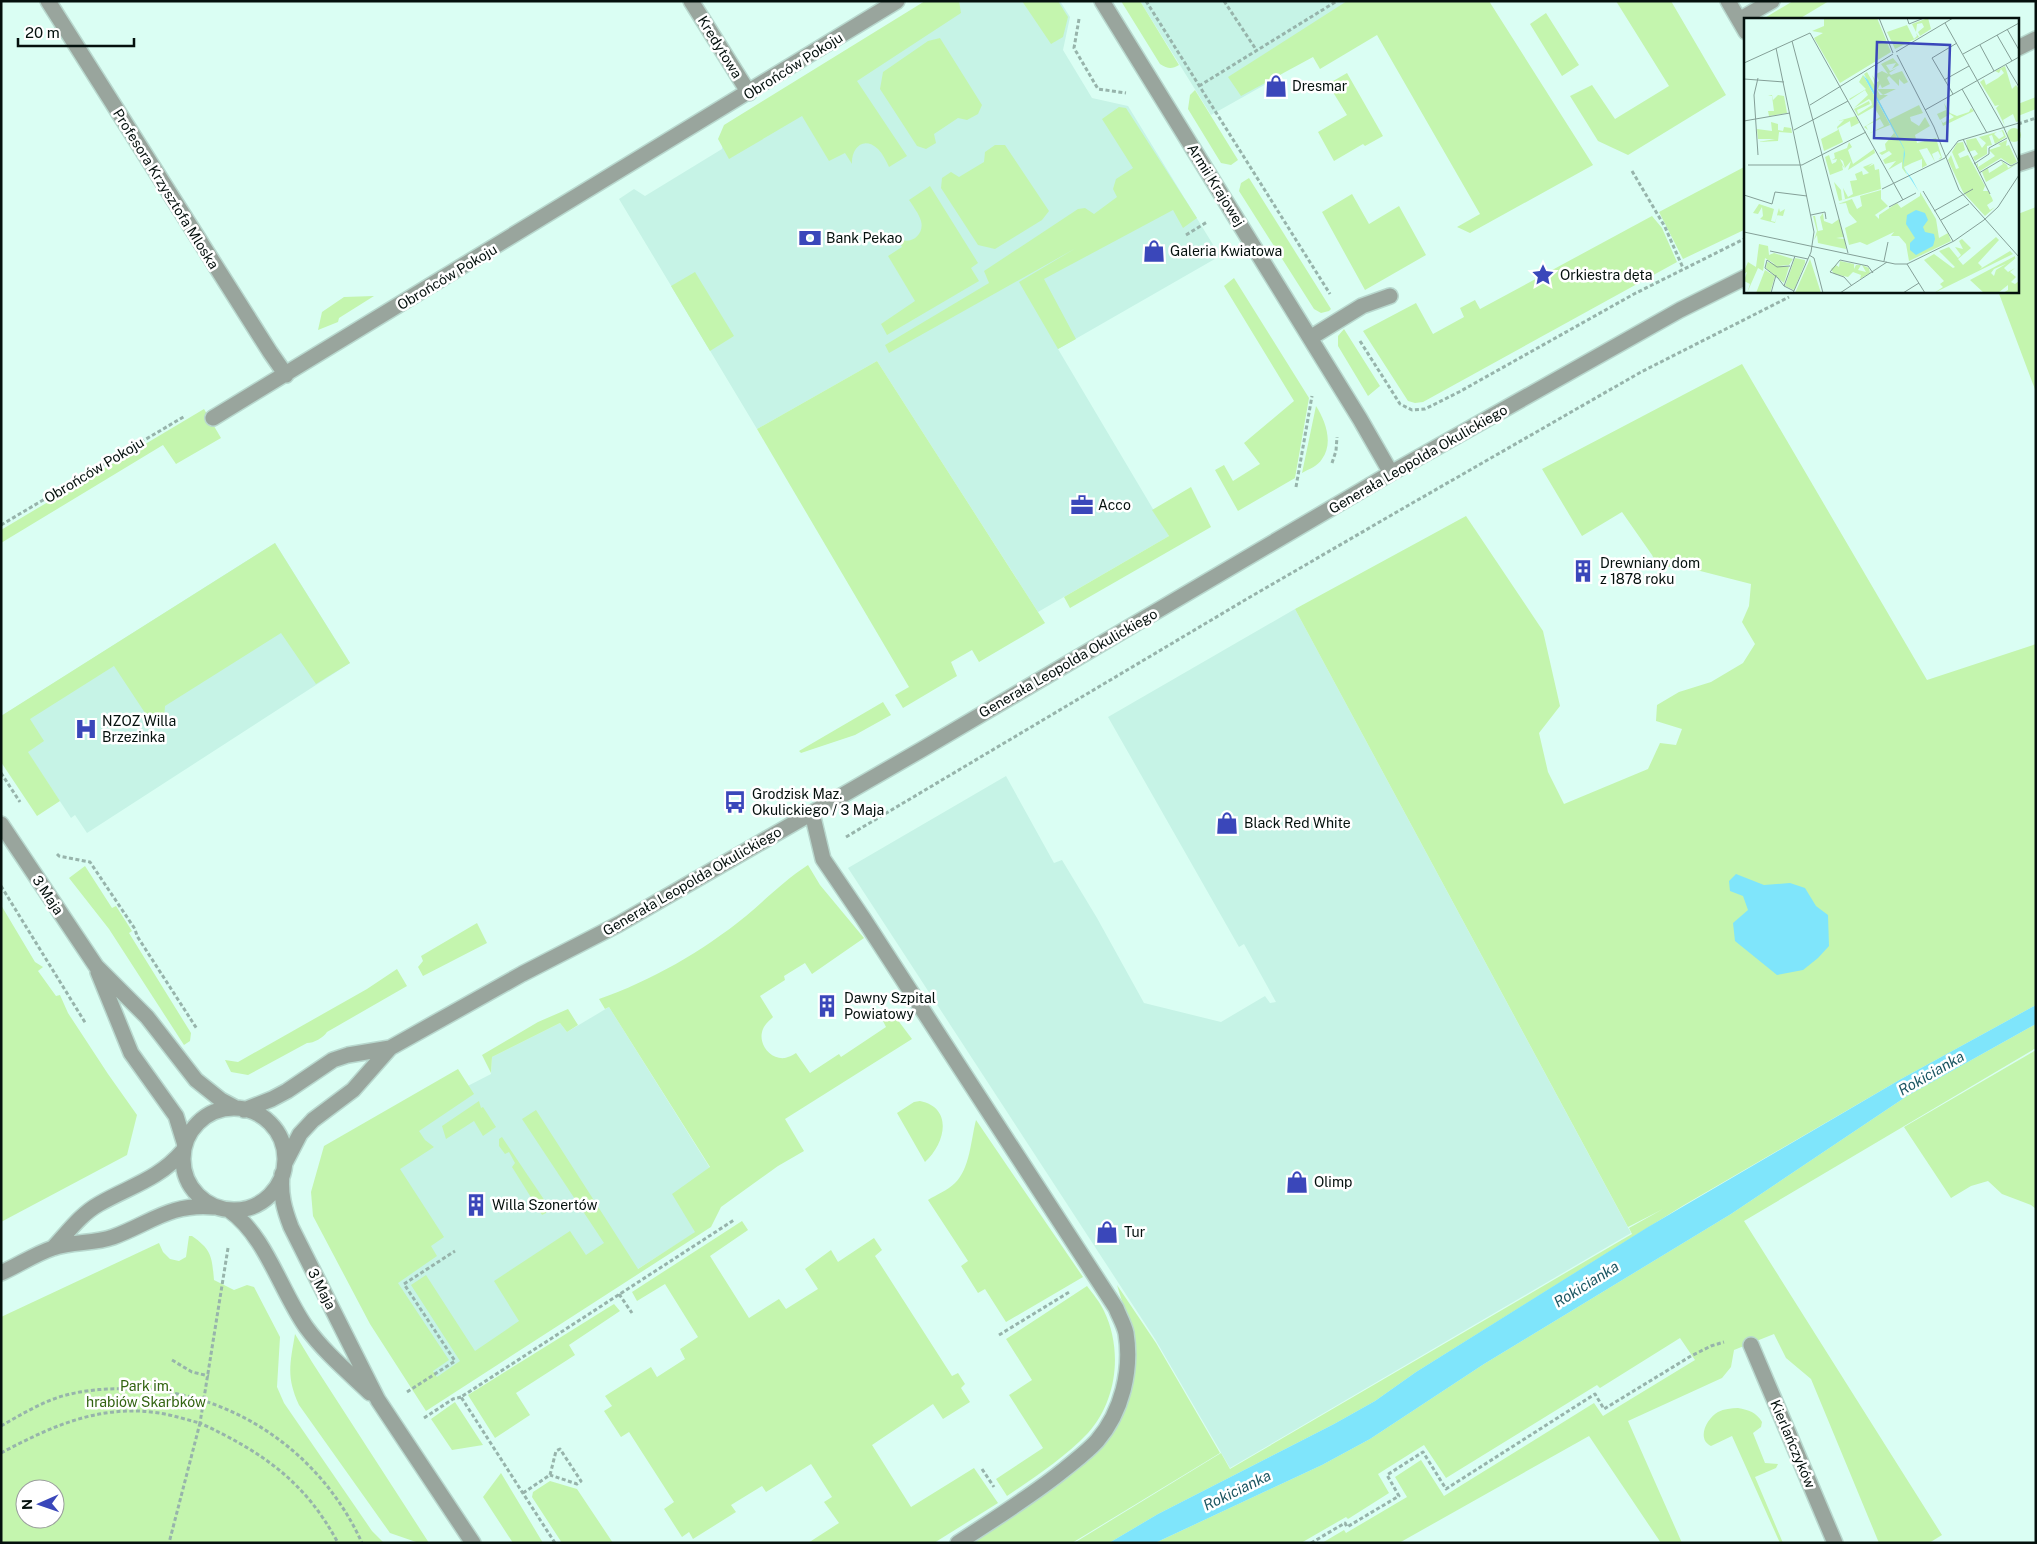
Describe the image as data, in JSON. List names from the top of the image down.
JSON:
{
  "streets": {
    "street": [
      "Kredytowa",
      "Obrońców Pokoju",
      "Armii Krajowej",
      "Profesora Krzysztofa Mloska",
      "Generała Leopolda Okulickiego",
      "3 Maja",
      "Kierlańczyków"
    ]
  },
  "crossings": [
    ["Kredytowa", "Obrońców Pokoju"],
    ["Obrońców Pokoju", "Profesora Krzysztofa Mloska"],
    ["Armii Krajowej", "Generała Leopolda Okulickiego"],
    ["Generała Leopolda Okulickiego", "3 Maja"]
  ],
  "water": ["Rokicianka"],
  "parks": ["Park im. hrabiów Skarbków"],
  "places": {
    "shop": [
      "Dresmar",
      "Galeria Kwiatowa",
      "Black Red White",
      "Olimp",
      "Tur"
    ],
    "bank": ["Bank Pekao"],
    "place": ["Orkiestra dęta"],
    "office": ["Acco"],
    "building": ["Drewniany dom z 1878 roku", "Dawny Szpital Powiatowy", "Willa Szonertów"],
    "hospital": ["NZOZ Willa Brzezinka"],
    "bus stop": ["Grodzisk Maz. Okulickiego / 3 Maja"]
  },
  "scale_bar": "20 m",
  "north": "left"
}
